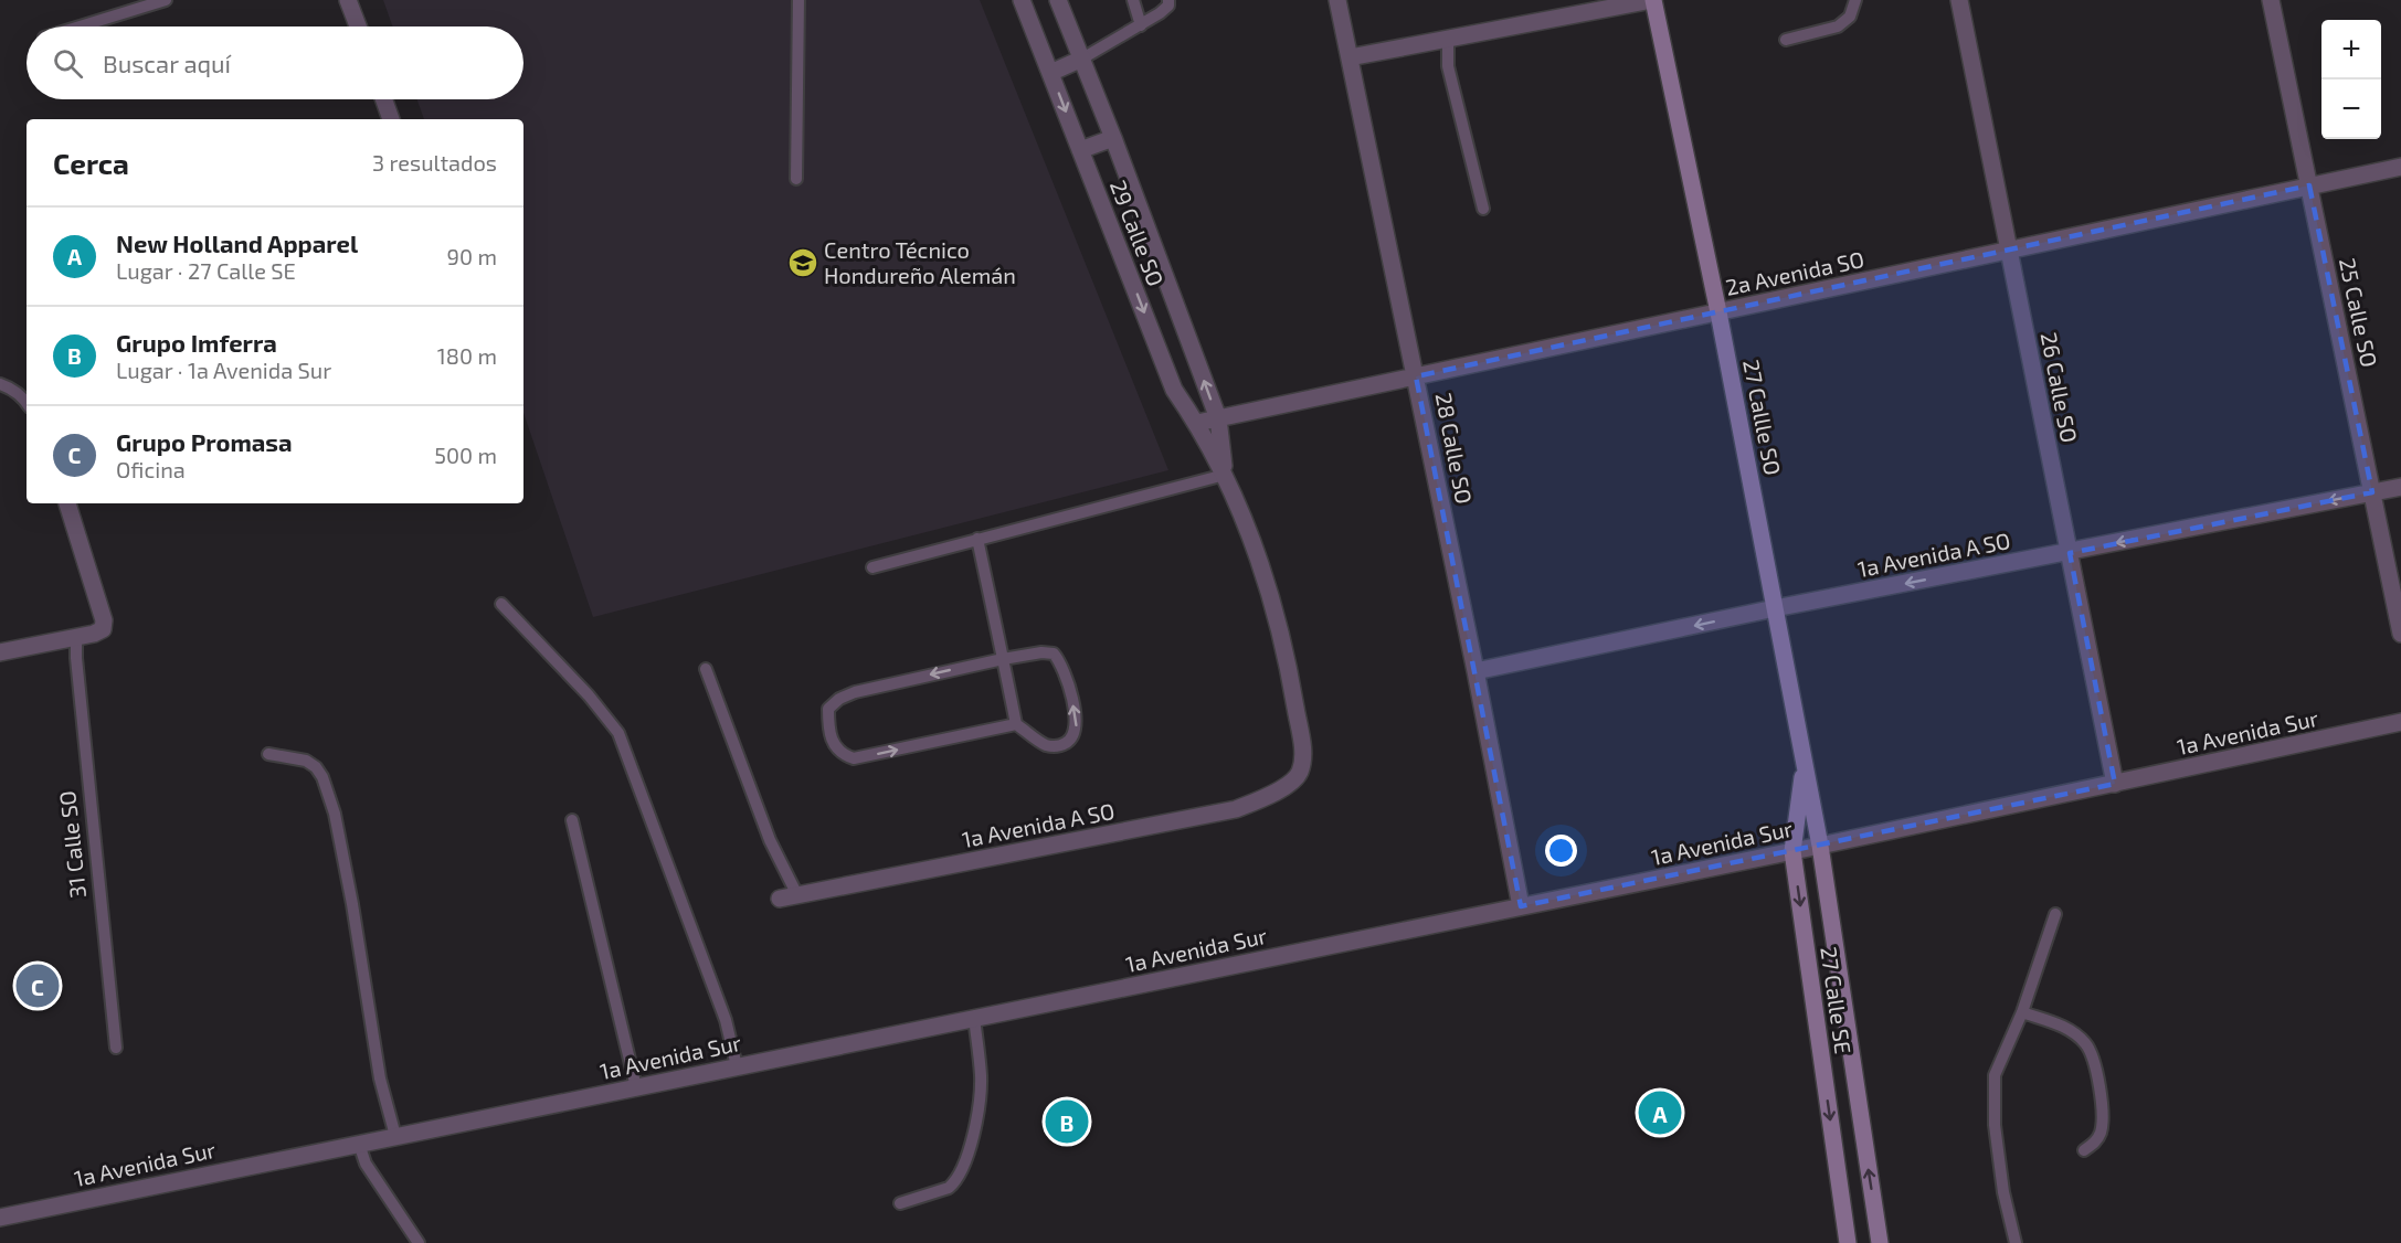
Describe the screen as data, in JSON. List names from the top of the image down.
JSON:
{
  "streets": {
    "main road": ["27 Callle SO", "27 Calle SE"],
    "street": [
      "29 Calle SO",
      "2a Avenida SO",
      "25 Calle SO",
      "26 Calle SO",
      "28 Calle SO",
      "1a Avenida A SO",
      "1a Avenida Sur"
    ],
    "lane": ["31 Calle SO"]
  },
  "crossings": [
    ["29 Calle SO", "2a Avenida SO"],
    ["29 Calle SO", "1a Avenida A SO"],
    ["2a Avenida SO", "25 Calle SO"],
    ["2a Avenida SO", "26 Calle SO"],
    ["2a Avenida SO", "27 Callle SO"],
    ["2a Avenida SO", "28 Calle SO"],
    ["25 Calle SO", "1a Avenida A SO"],
    ["26 Calle SO", "1a Avenida A SO"],
    ["26 Calle SO", "1a Avenida Sur"],
    ["27 Callle SO", "1a Avenida A SO"],
    ["27 Callle SO", "1a Avenida Sur"],
    ["27 Callle SO", "27 Calle SE"],
    ["28 Calle SO", "1a Avenida A SO"],
    ["28 Calle SO", "1a Avenida Sur"],
    ["1a Avenida Sur", "27 Calle SE"]
  ],
  "one_way": ["1a Avenida A SO"],
  "places": {
    "school or university": ["Centro Técnico Hondureño Alemán"]
  },
  "page": {
    "map_buttons": ["+", "−"],
    "search": "Buscar aquí",
    "heading": ["Cerca", "3 resultados"],
    "list": [
      {
        "mark": "A",
        "name": "New Holland Apparel",
        "note": "Lugar · 27 Calle SE",
        "value": "90 m"
      },
      {
        "mark": "B",
        "name": "Grupo Imferra",
        "note": "Lugar · 1a Avenida Sur",
        "value": "180 m"
      },
      {
        "mark": "C",
        "name": "Grupo Promasa",
        "note": "Oficina",
        "value": "500 m"
      }
    ],
    "pins": ["C", "A", "B"]
  }
}
